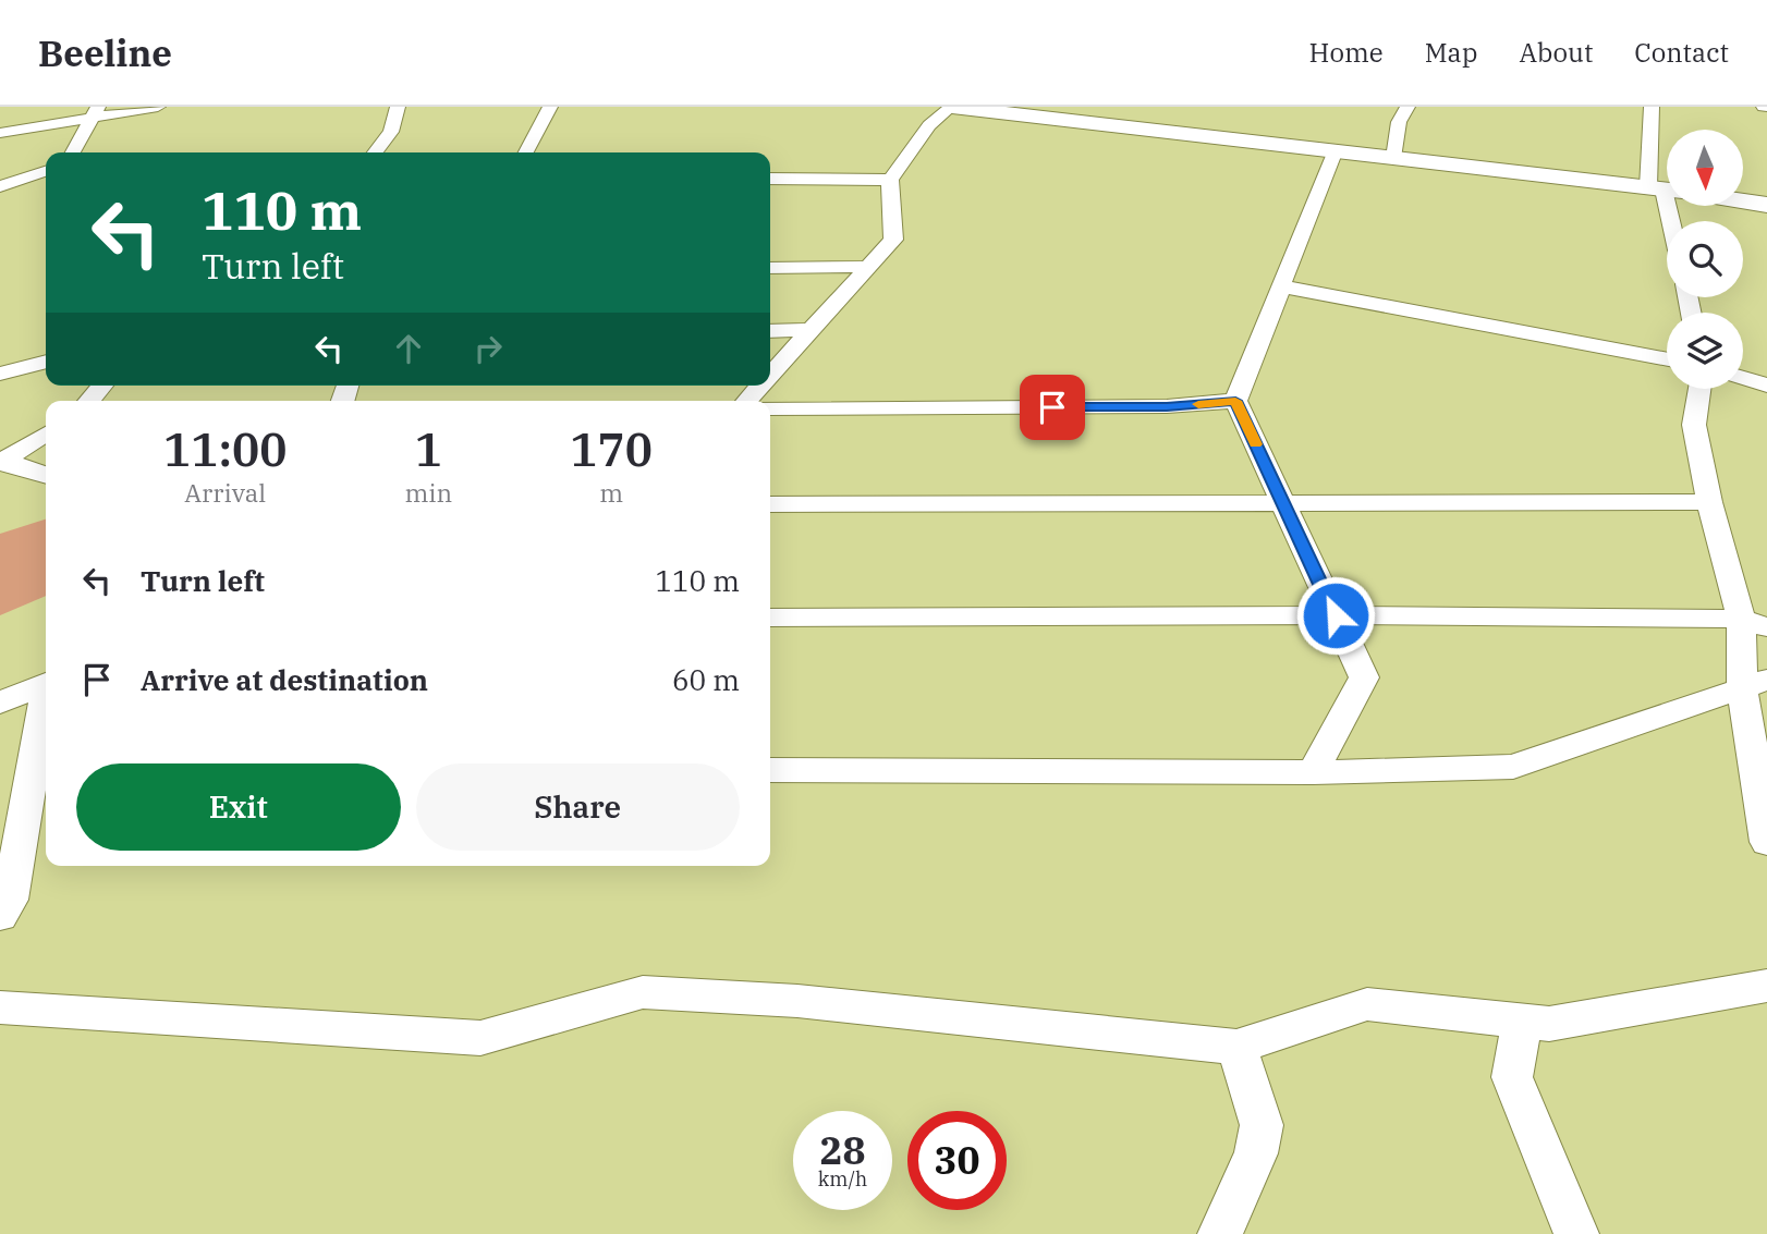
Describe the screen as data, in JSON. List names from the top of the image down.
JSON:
{
  "north": "bottom",
  "page": {
    "header": "Beeline",
    "nav": [
      "Home",
      "Map",
      "About",
      "Contact"
    ],
    "turn": ["110 m", "Turn left"],
    "eta": [
      "11:00",
      "Arrival",
      "1",
      "min",
      "170",
      "m"
    ],
    "list": [
      {
        "name": "Turn left",
        "value": "110 m"
      },
      {
        "name": "Arrive at destination",
        "value": "60 m"
      }
    ],
    "buttons": ["Exit", "Share"],
    "speed": "28 km/h",
    "limit": "30"
  }
}
